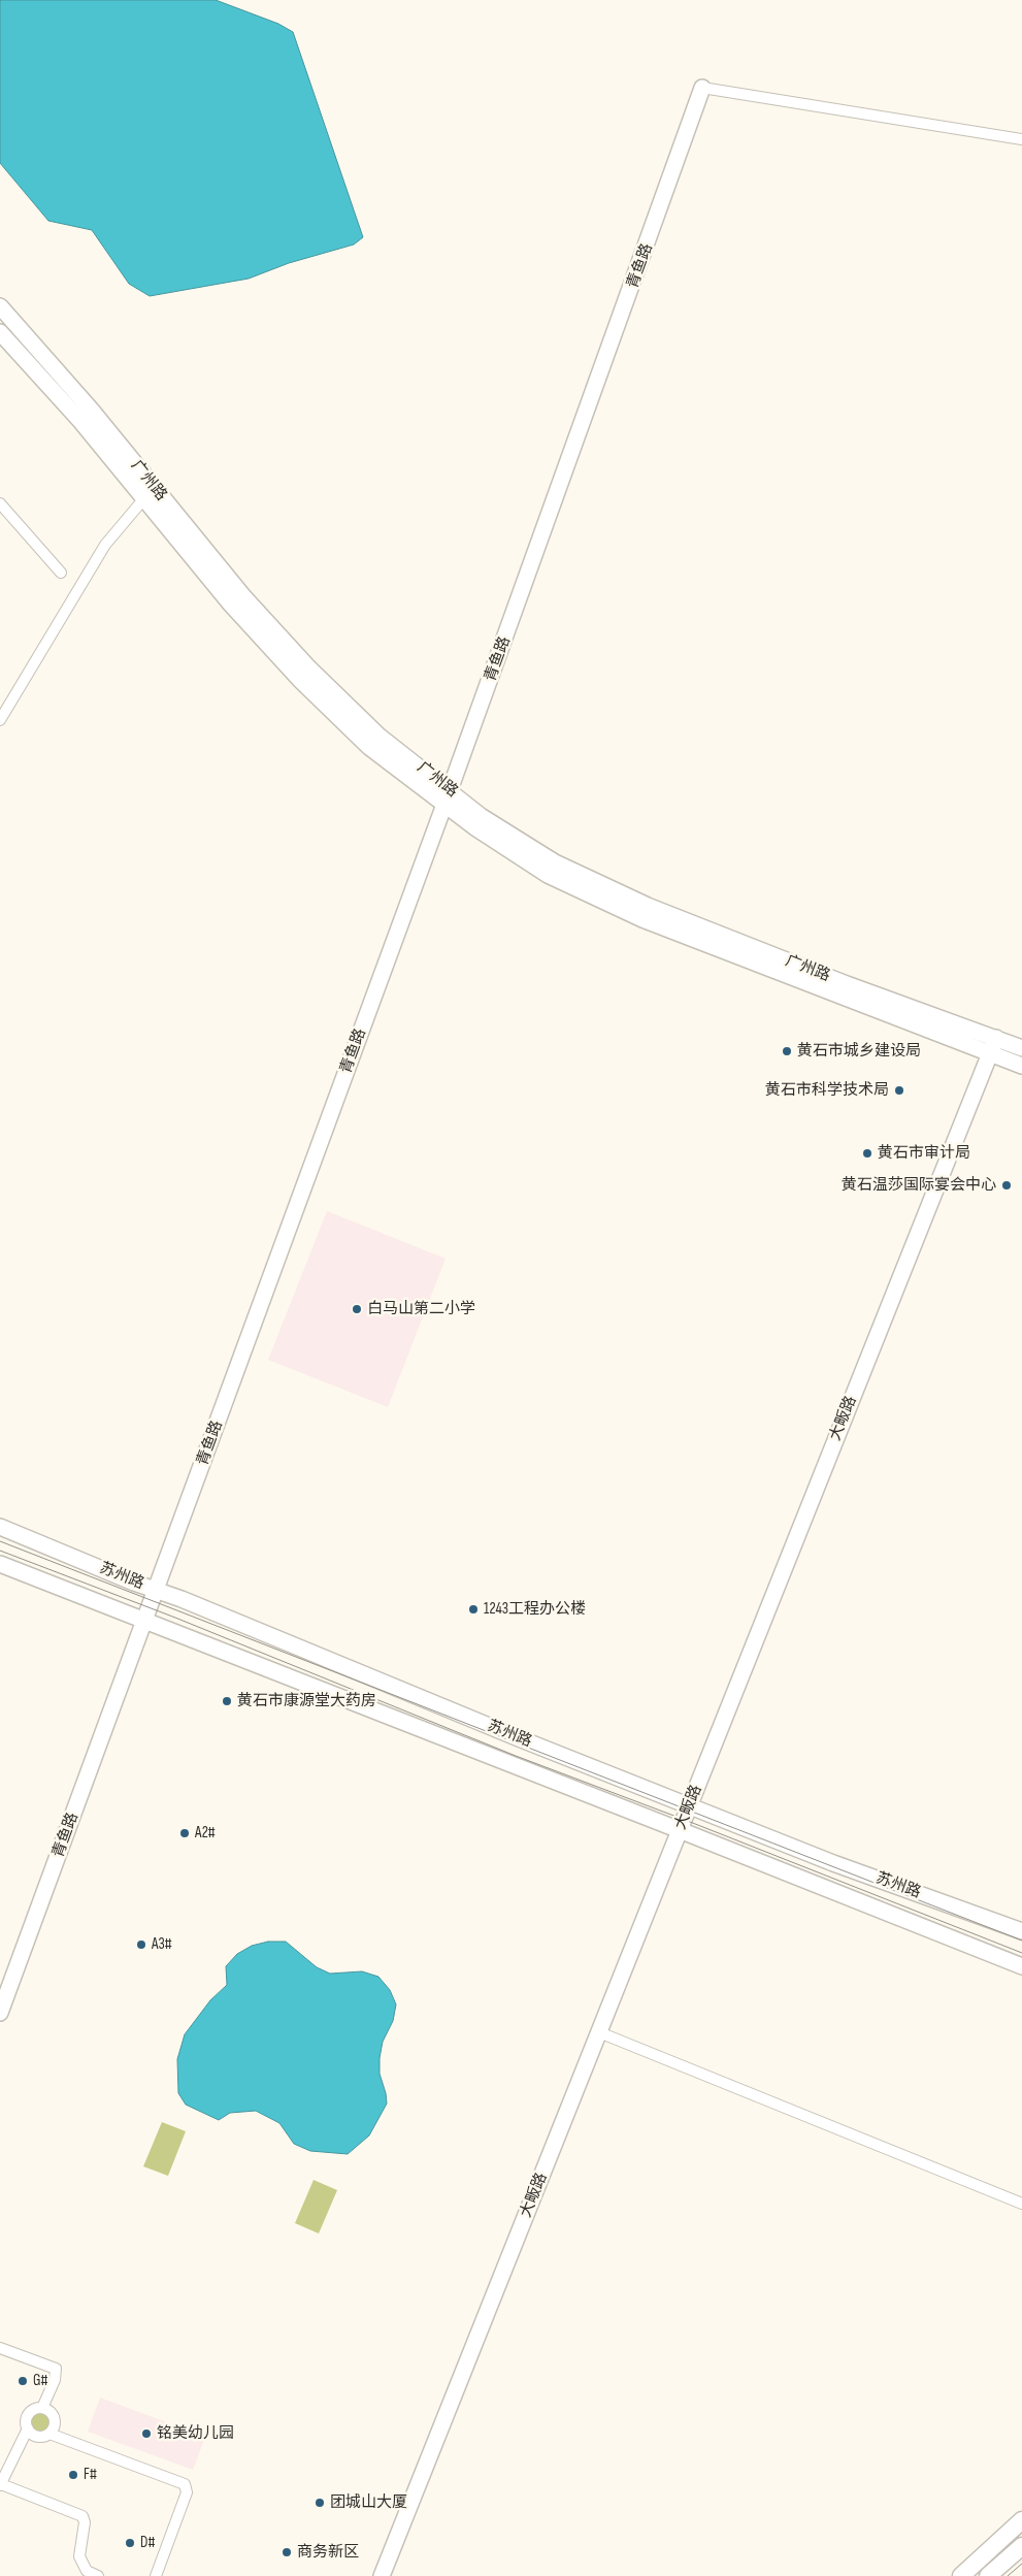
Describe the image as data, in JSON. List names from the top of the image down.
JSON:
{
  "streets": {
    "main road": [
      "青鱼路",
      "广州路",
      "大畈路",
      "苏州路"
    ]
  },
  "crossings": [
    ["青鱼路", "广州路"],
    ["青鱼路", "苏州路"],
    ["广州路", "大畈路"],
    ["大畈路", "苏州路"]
  ],
  "places": [
    "黄石市城乡建设局",
    "黄石市科学技术局",
    "黄石市审计局",
    "黄石温莎国际宴会中心",
    "白马山第二小学",
    "1243工程办公楼",
    "黄石市康源堂大药房",
    "A2#",
    "A3#",
    "G#",
    "铭美幼儿园",
    "F#",
    "团城山大厦",
    "D#",
    "商务新区"
  ]
}
